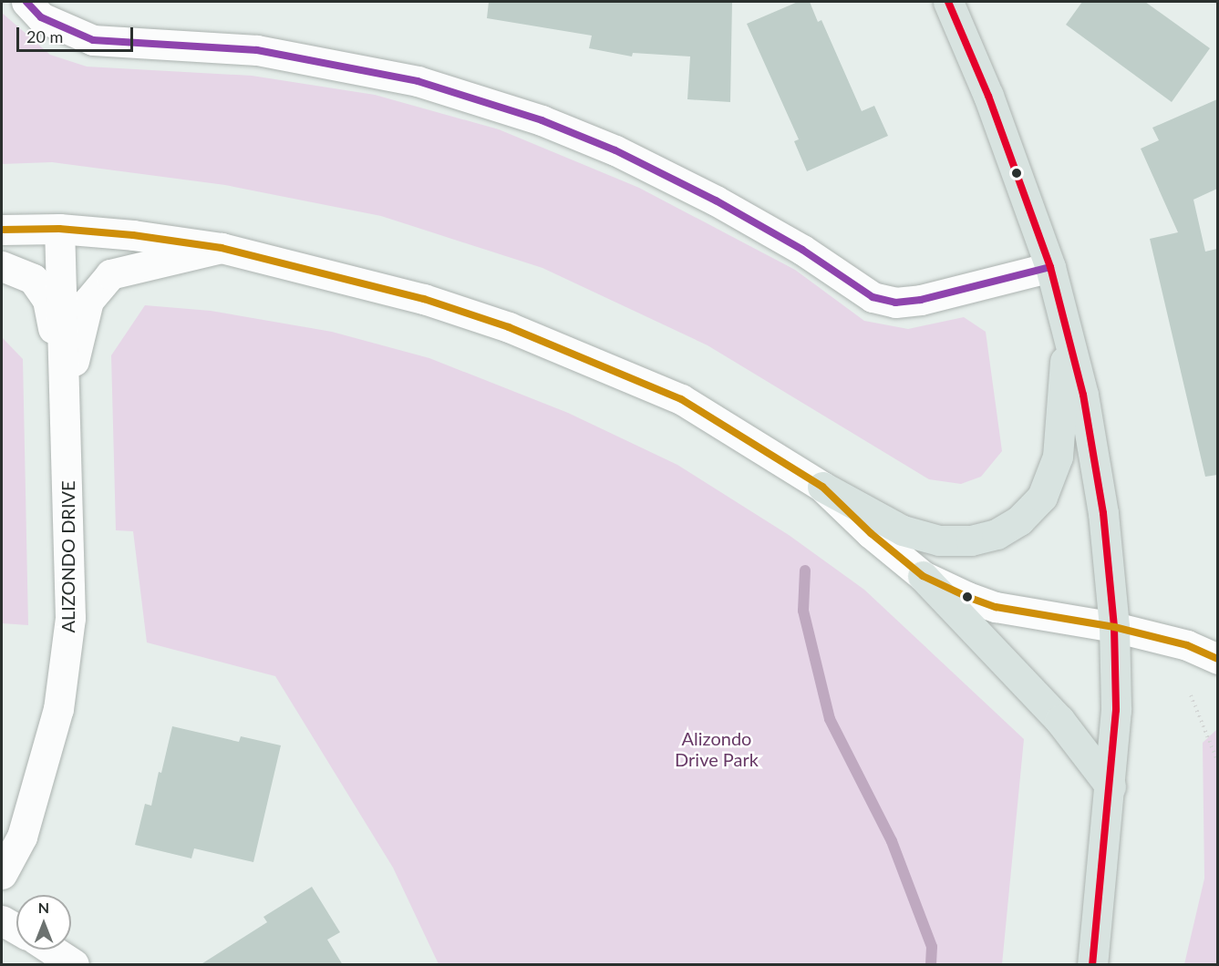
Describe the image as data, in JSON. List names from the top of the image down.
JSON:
{
  "streets": {
    "street": ["ALIZONDO DRIVE"]
  },
  "parks": ["Alizondo Drive Park"],
  "scale_bar": "20 m",
  "north": "top"
}
